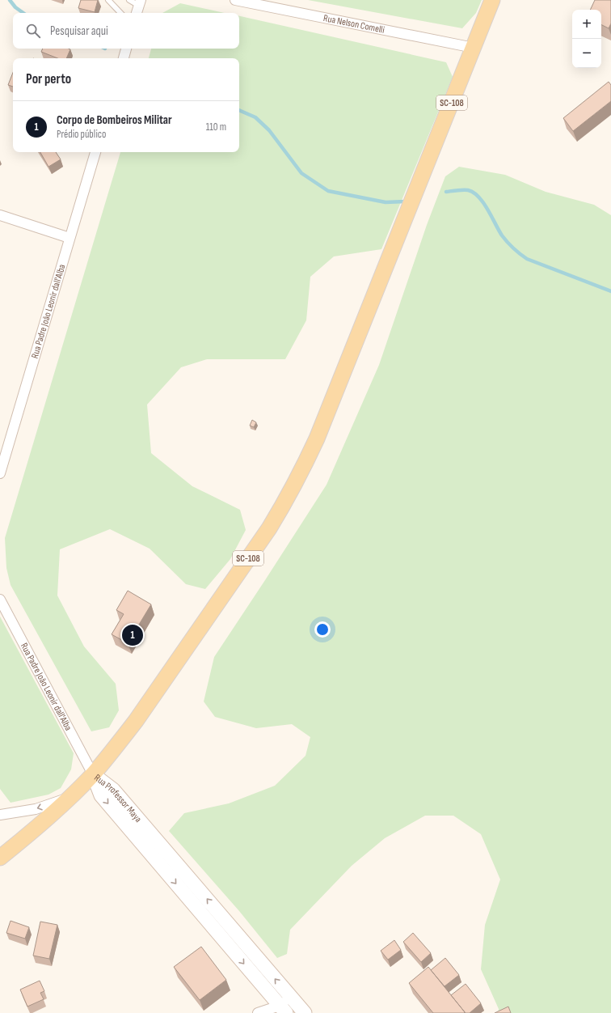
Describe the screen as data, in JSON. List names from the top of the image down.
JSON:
{
  "streets": {
    "main road": ["SC-108", "Rua Professor Maya"],
    "street": ["Rua Nelson Comelli", "Rua Padre João Leonir dall'Alba"]
  },
  "crossings": [
    ["Rua Nelson Comelli", "SC-108"],
    ["SC-108", "Rua Padre João Leonir dall'Alba"],
    ["SC-108", "Rua Professor Maya"],
    ["Rua Padre João Leonir dall'Alba", "Rua Professor Maya"]
  ],
  "page": {
    "map_buttons": ["+", "−"],
    "search": "Pesquisar aqui",
    "heading": "Por perto",
    "list": [
      {
        "mark": "1",
        "name": "Corpo de Bombeiros Militar",
        "note": "Prédio público",
        "value": "110 m"
      }
    ],
    "pins": "1"
  }
}
